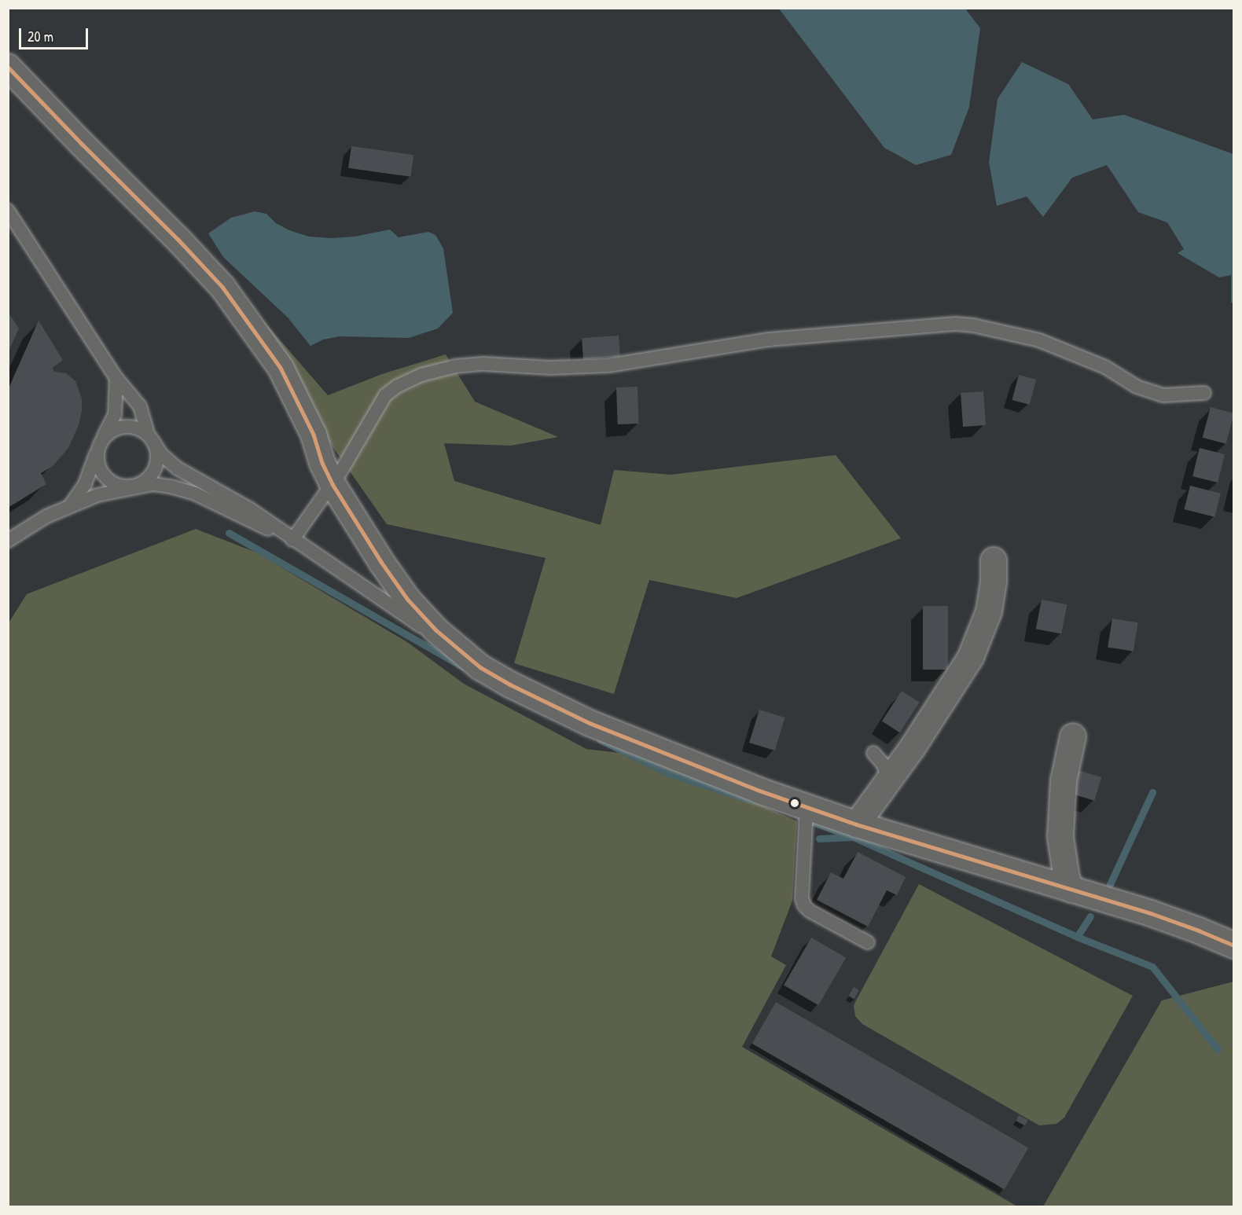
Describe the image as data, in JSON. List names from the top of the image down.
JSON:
{
  "scale_bar": "20 m"
}
